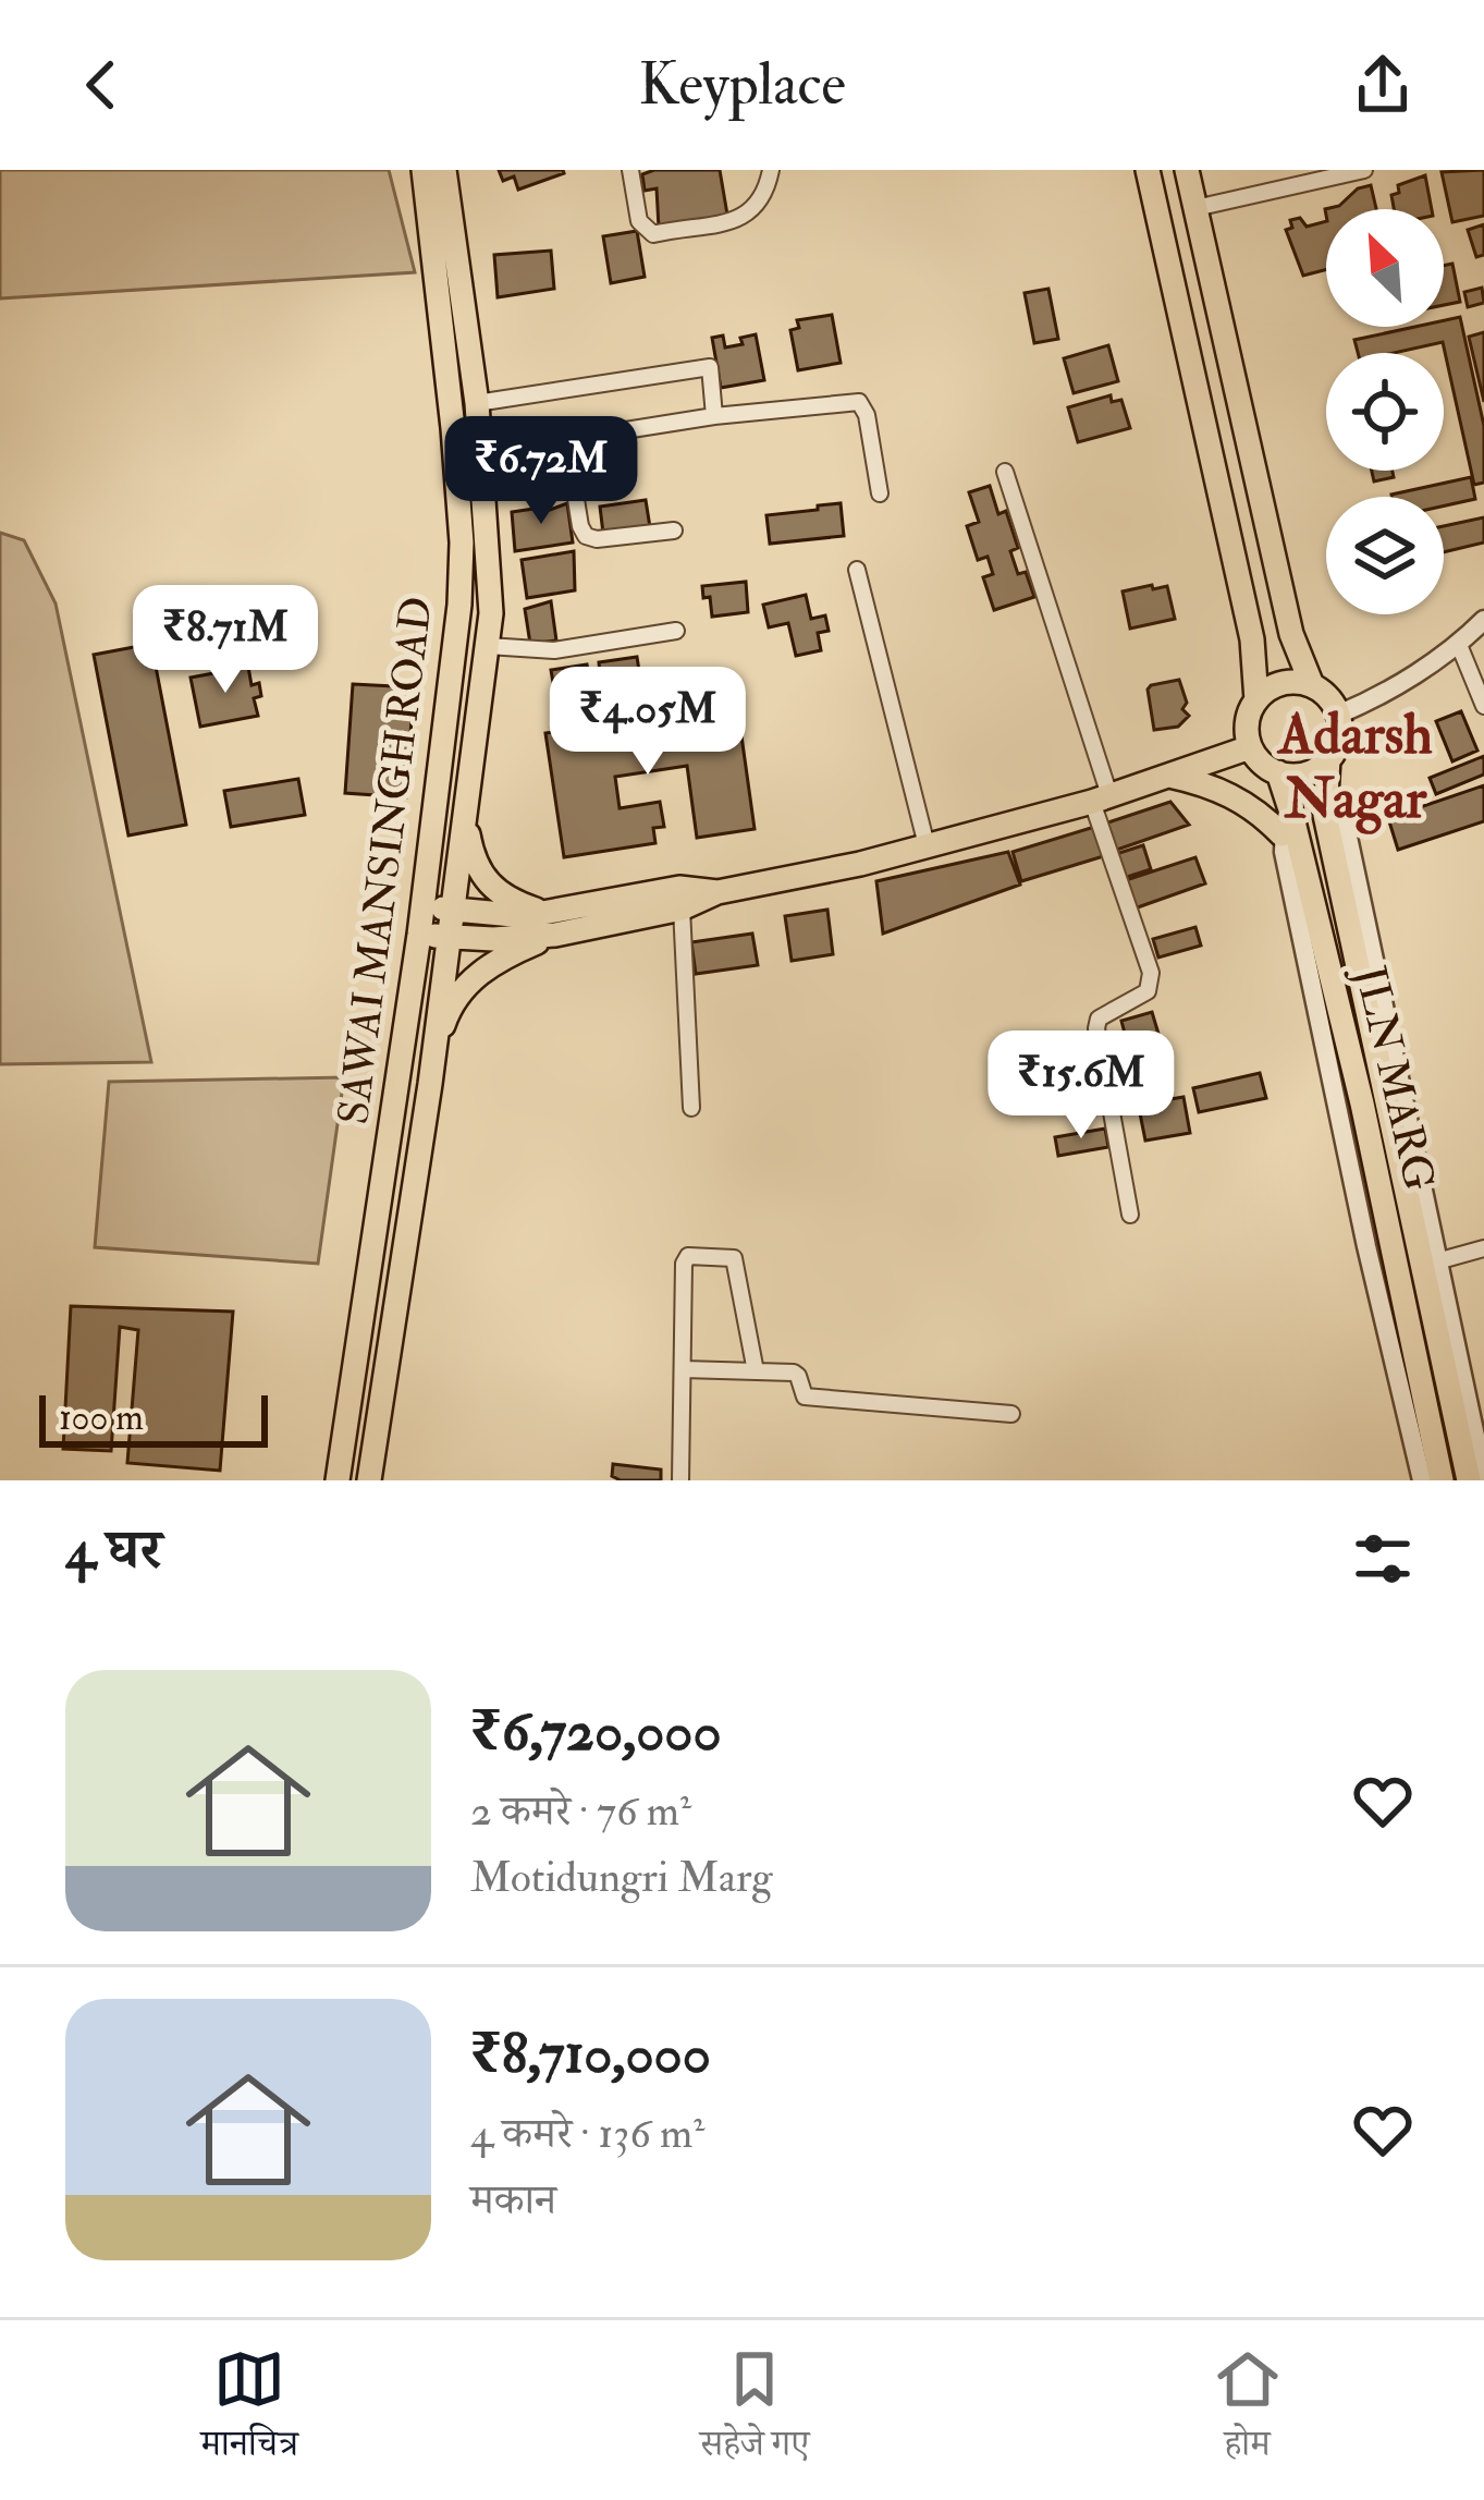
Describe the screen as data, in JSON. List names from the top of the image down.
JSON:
{
  "streets": {
    "main road": ["SAWAI MANSINGH ROAD", "JLN MARG"]
  },
  "districts": ["Adarsh Nagar"],
  "scale_bar": "100 m",
  "north": "top left",
  "page": {
    "header": "Keyplace",
    "price": [
      "₹6.72M",
      "₹8.71M",
      "₹4.05M",
      "₹15.6M"
    ],
    "scale": "100 m",
    "heading": "4 घर",
    "list": [
      {
        "name": "₹6,720,000",
        "note": "2 कमरे · 76 m² · Motidungri Marg"
      },
      {
        "name": "₹8,710,000",
        "note": "4 कमरे · 136 m² · मकान"
      }
    ],
    "tabs": ["मानचित्र", "सहेजे गए", "होम"]
  }
}
